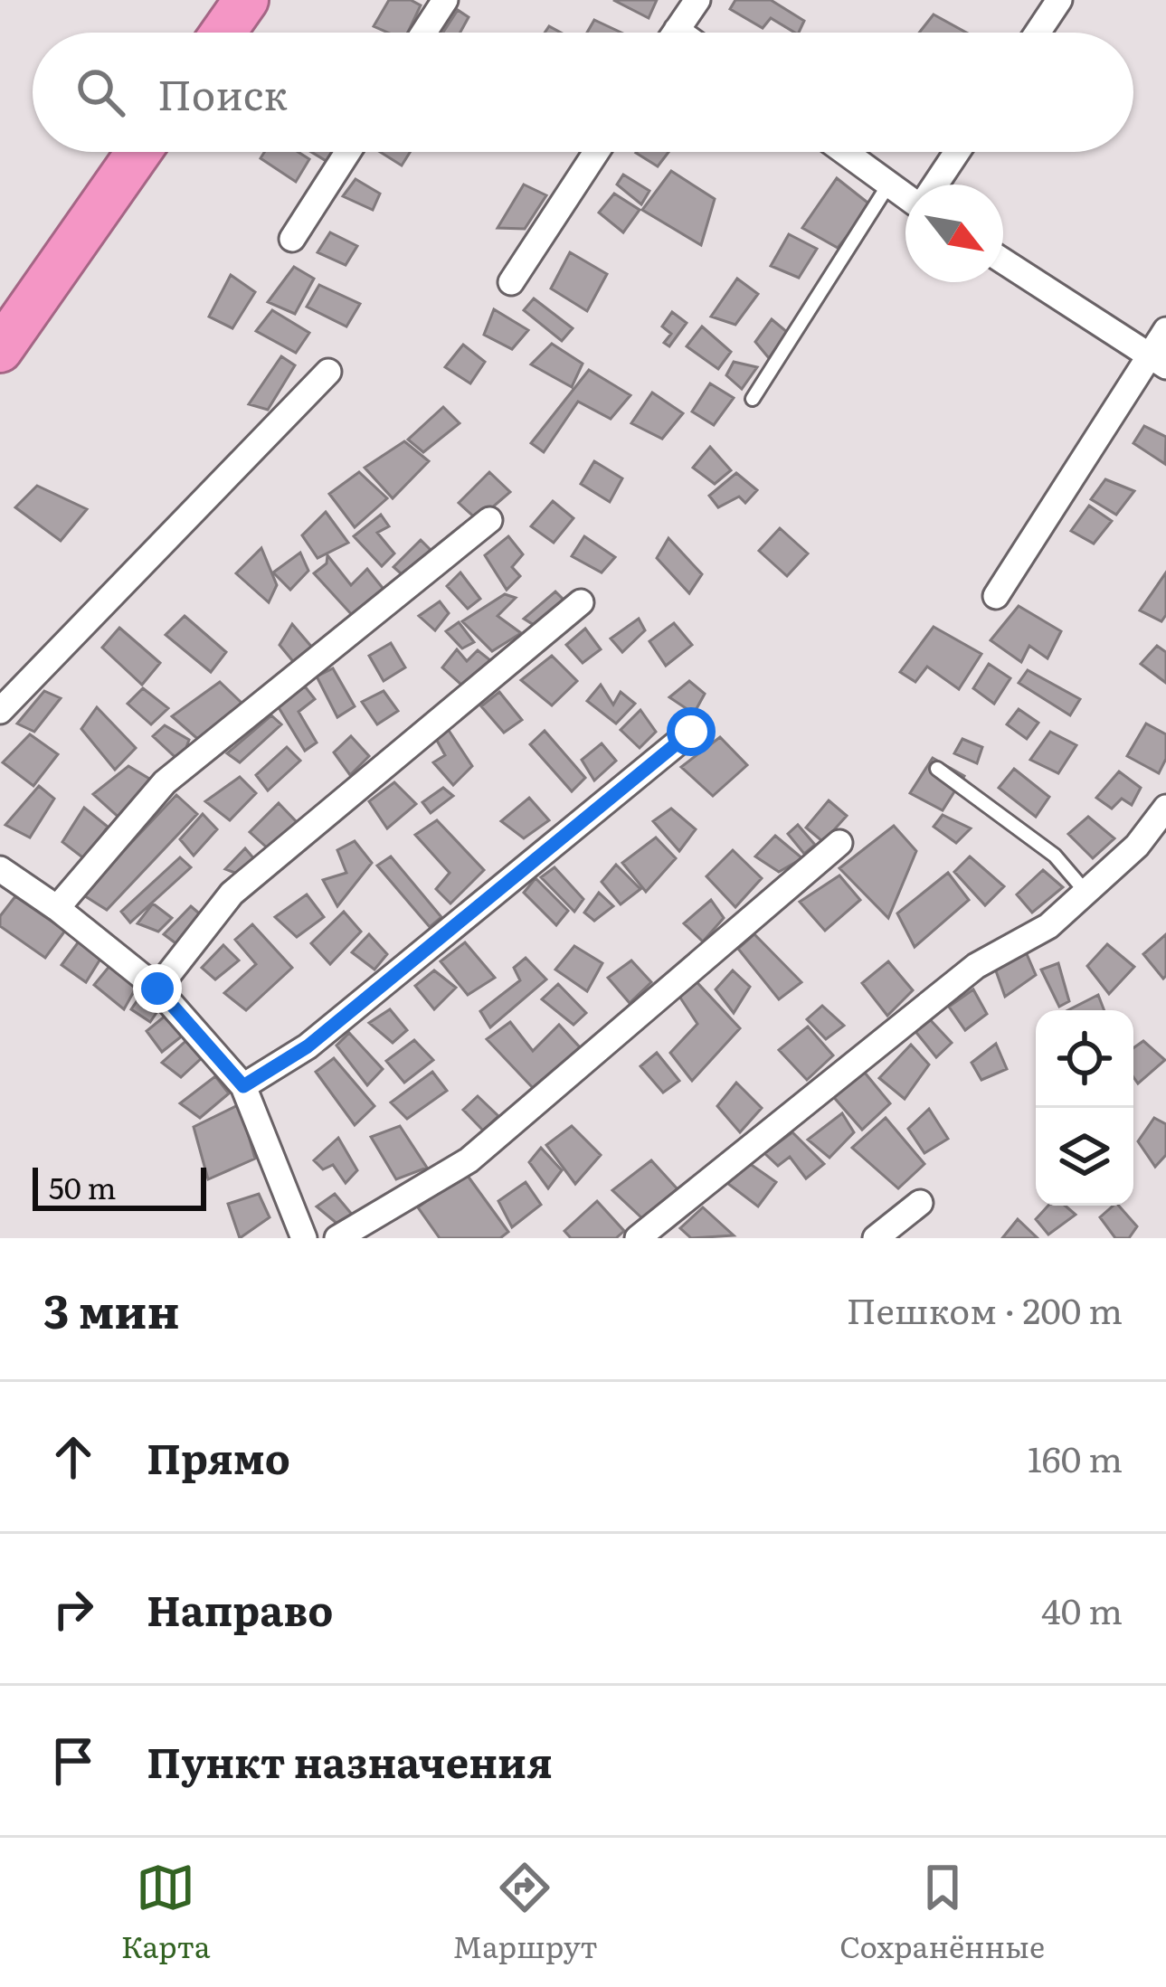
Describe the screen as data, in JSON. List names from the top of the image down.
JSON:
{
  "scale_bar": "50 m",
  "north": "bottom right",
  "page": {
    "search": "Поиск",
    "scale": "50 m",
    "heading": ["3 мин", "Пешком · 200 m"],
    "list": [
      ["Прямо", "160 m"],
      ["Направо", "40 m"],
      "Пункт назначения"
    ],
    "nav": ["Карта", "Маршрут", "Сохранённые"]
  }
}
